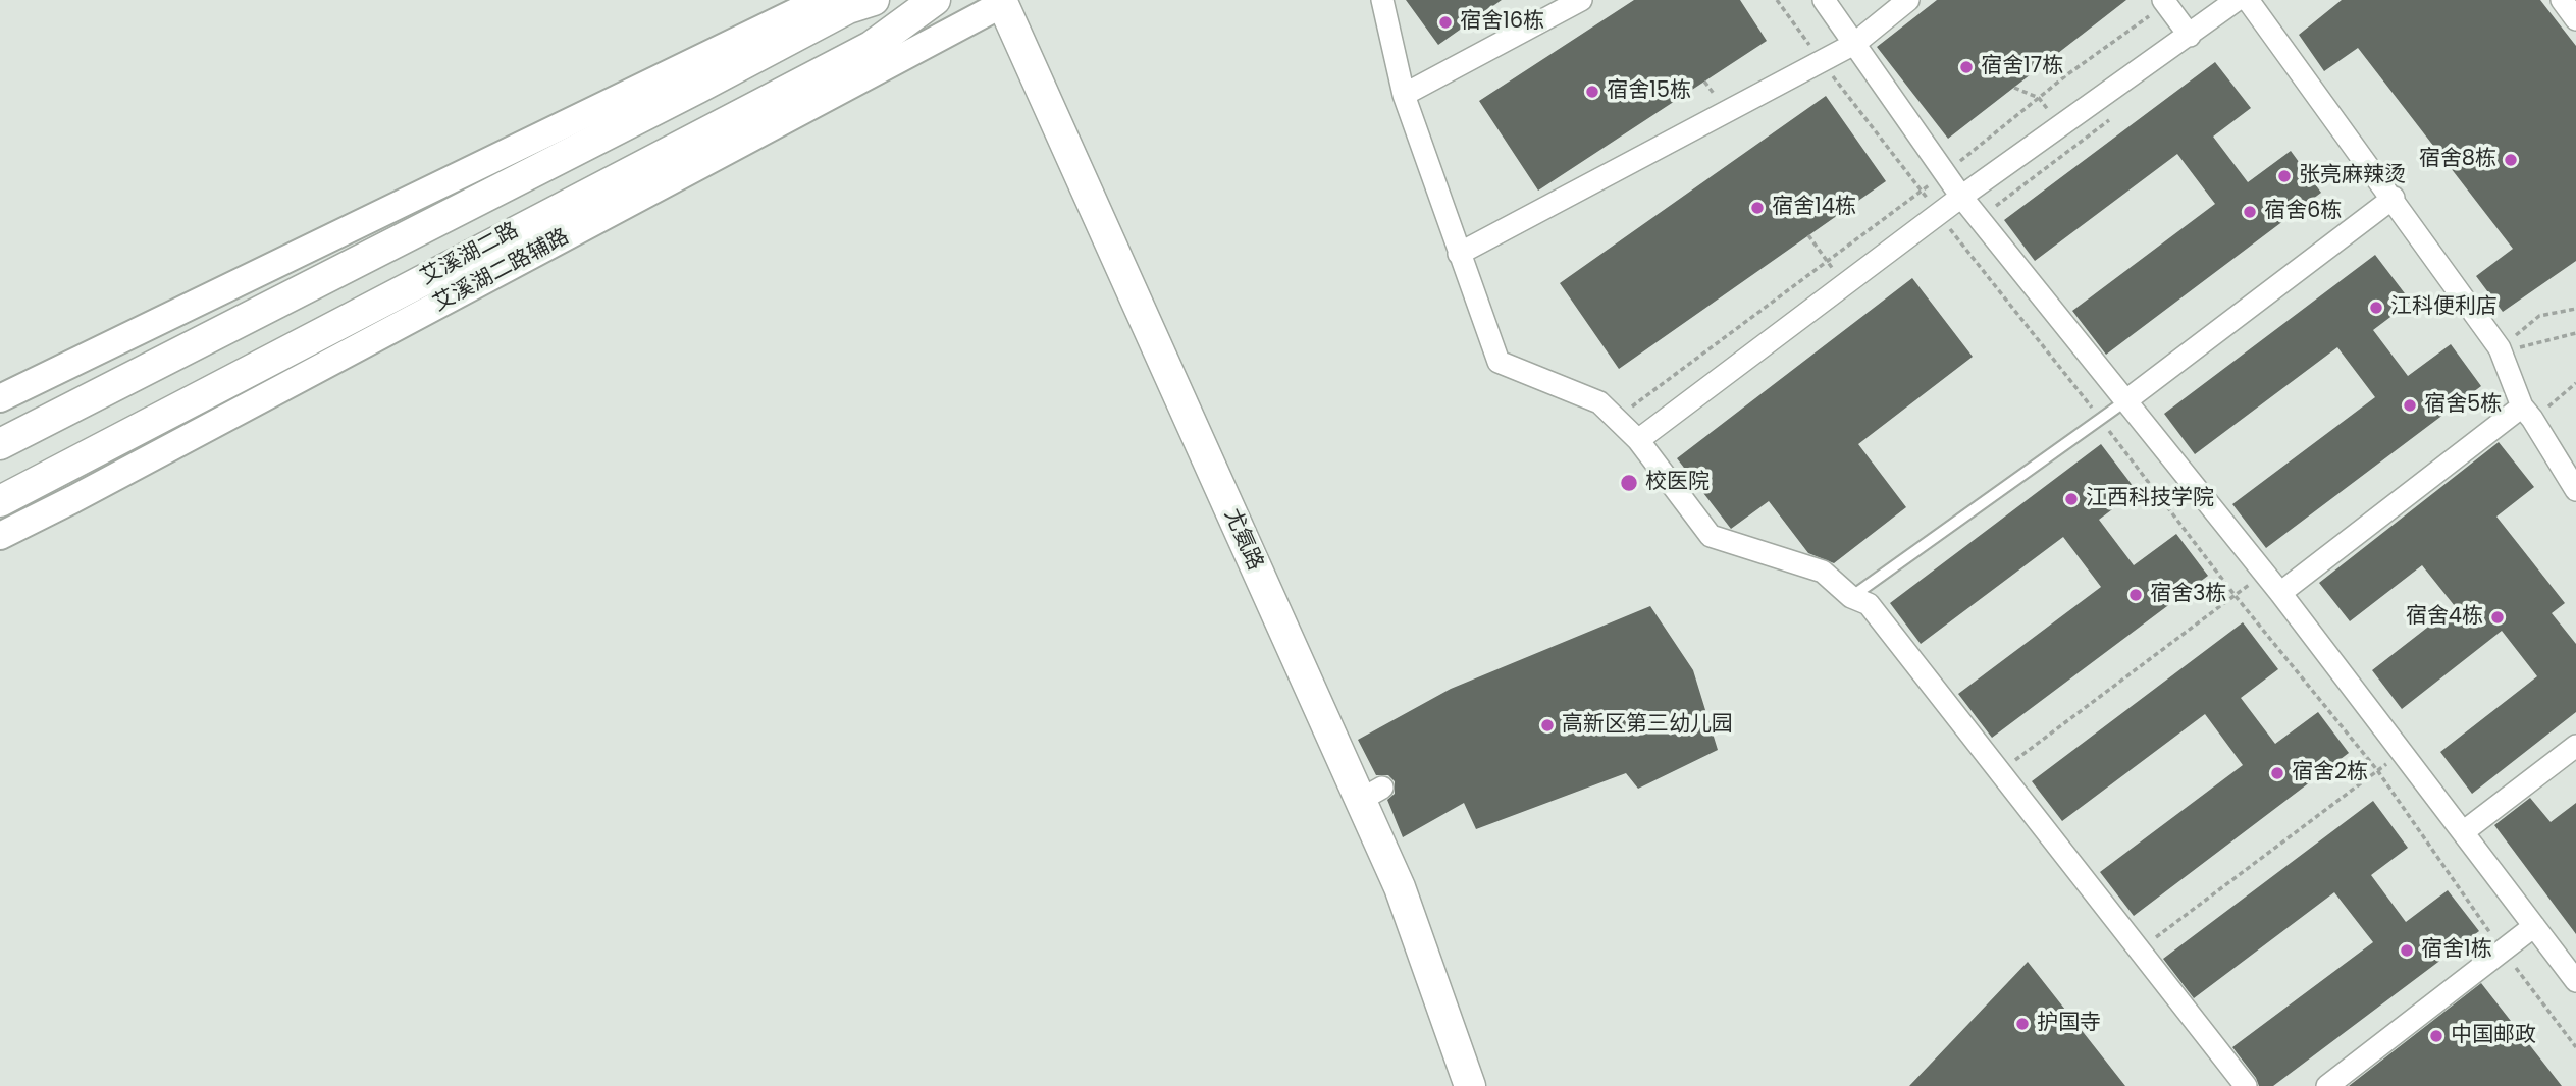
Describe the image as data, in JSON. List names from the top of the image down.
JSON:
{
  "streets": {
    "main road": ["艾溪湖二路", "尤氨路"],
    "street": ["艾溪湖二路辅路"]
  },
  "crossings": [
    ["艾溪湖二路辅路", "尤氨路"]
  ],
  "places": [
    "宿舍16栋",
    "宿舍17栋",
    "宿舍15栋",
    "宿舍8栋",
    "张亮麻辣烫",
    "宿舍14栋",
    "宿舍6栋",
    "江科便利店",
    "宿舍5栋",
    "校医院",
    "江西科技学院",
    "宿舍3栋",
    "宿舍4栋",
    "高新区第三幼儿园",
    "宿舍2栋",
    "宿舍1栋",
    "护国寺",
    "中国邮政"
  ]
}
